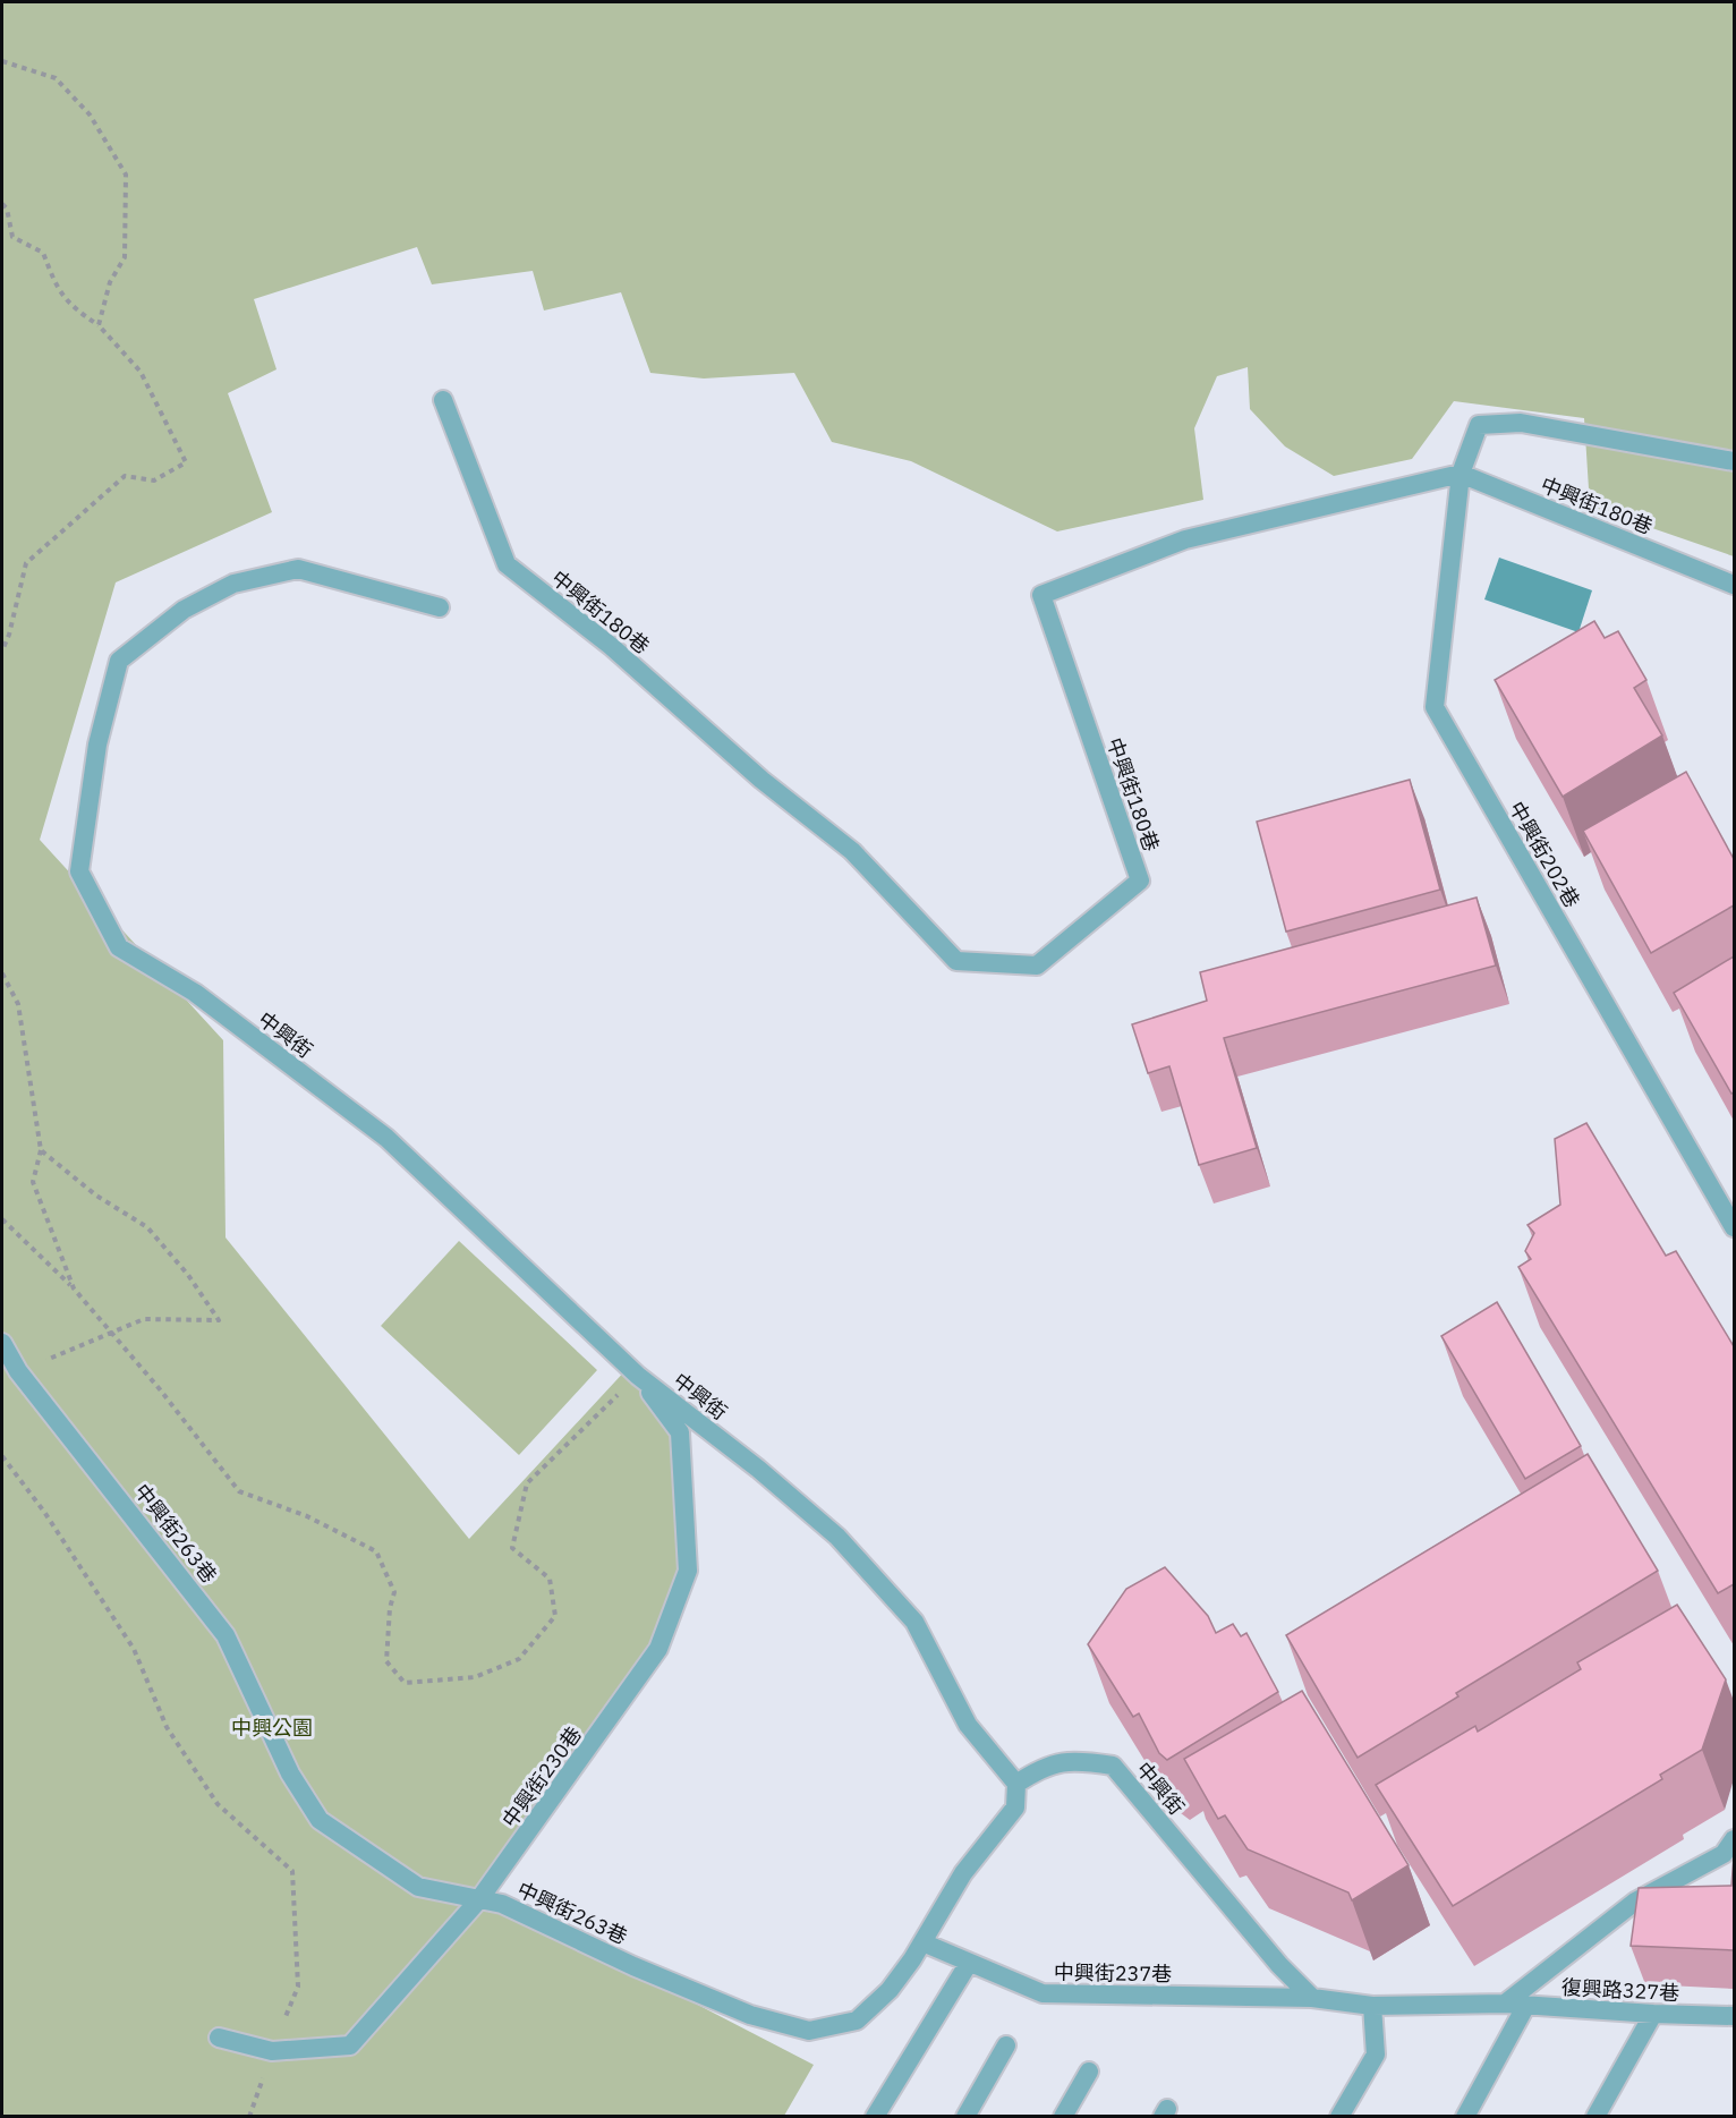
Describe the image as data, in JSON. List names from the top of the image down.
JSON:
{
  "streets": {
    "lane": [
      "中興街180巷",
      "中興街202巷",
      "中興街",
      "中興街263巷",
      "中興街230巷",
      "中興街237巷",
      "復興路327巷"
    ]
  },
  "crossings": [
    ["中興街180巷", "中興街202巷"],
    ["中興街", "中興街263巷"],
    ["中興街", "中興街230巷"],
    ["中興街", "中興街237巷"],
    ["中興街263巷", "中興街230巷"],
    ["中興街263巷", "中興街237巷"]
  ],
  "parks": ["中興公園"]
}
